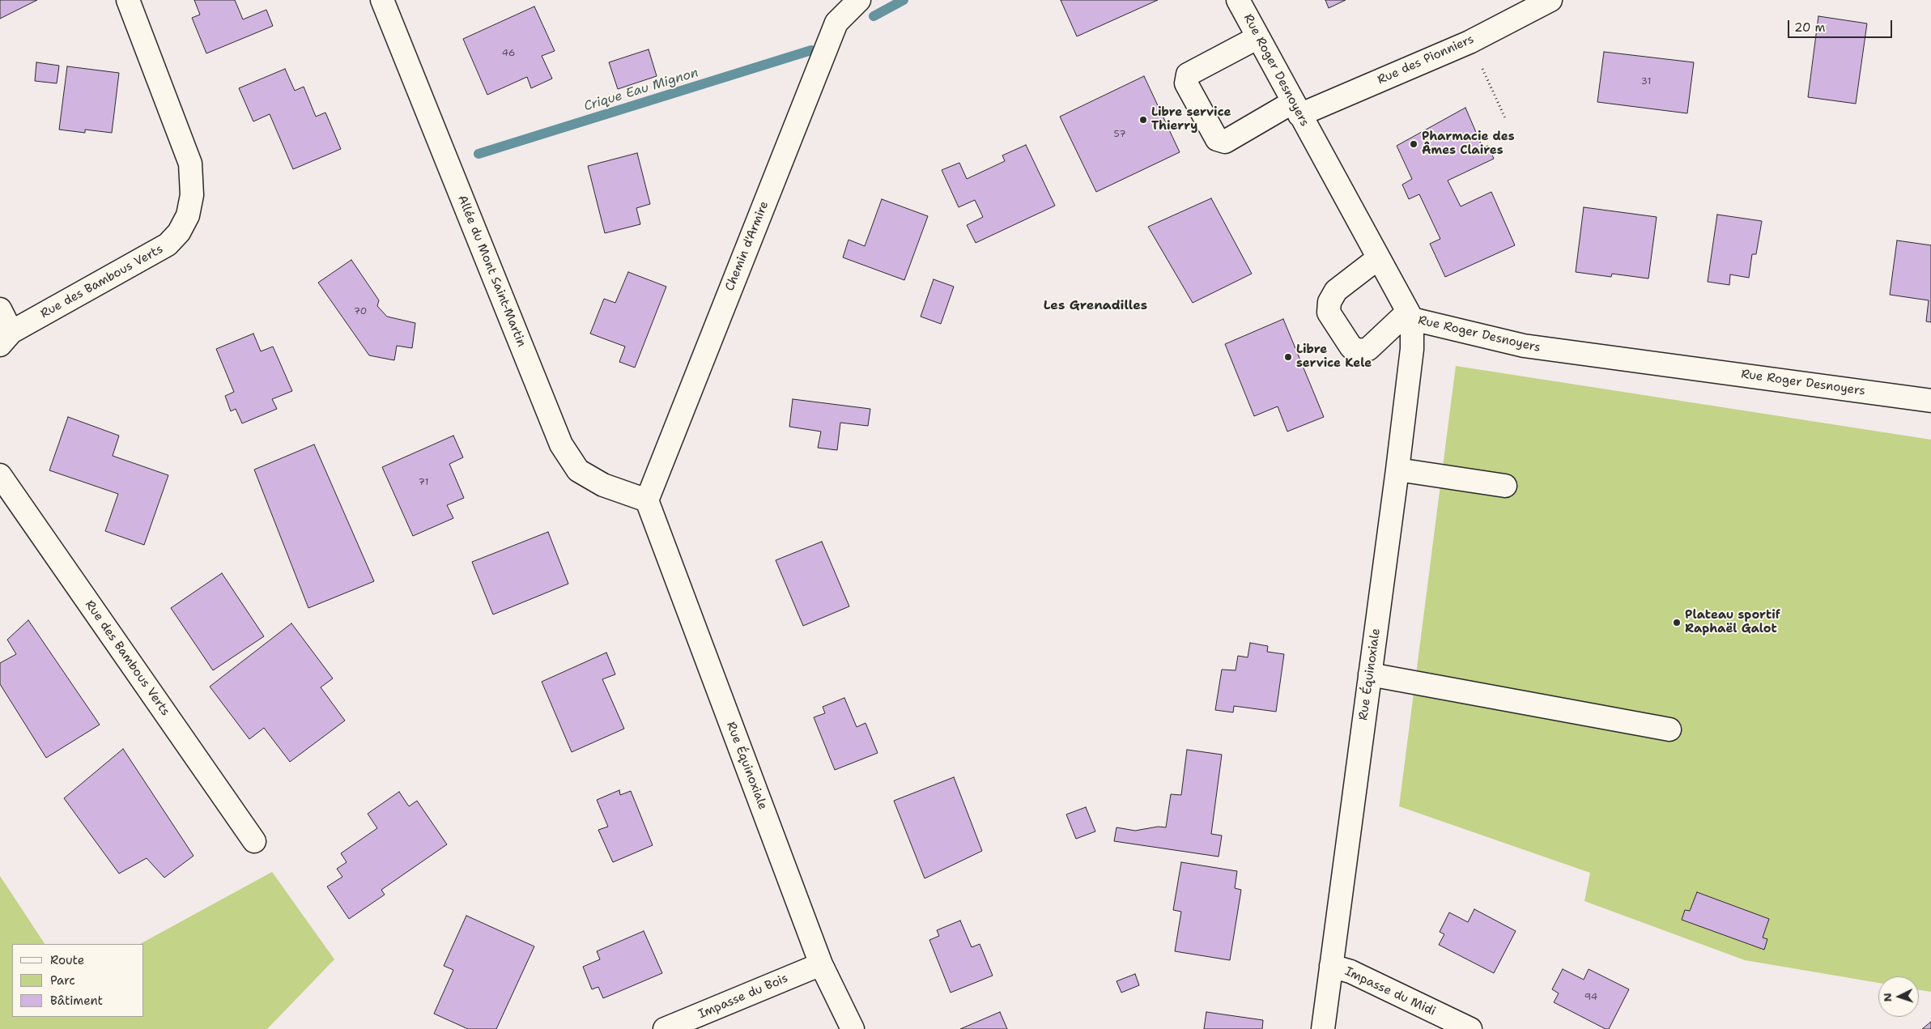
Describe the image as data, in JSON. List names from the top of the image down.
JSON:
{
  "streets": {
    "street": [
      "Rue des Pionniers",
      "Rue Roger Desnoyers",
      "Chemin d'Armire",
      "Allée du Mont Saint-Martin",
      "Rue des Bambous Verts",
      "Rue Équinoxiale",
      "Impasse du Midi",
      "Impasse du Bois"
    ]
  },
  "crossings": [
    ["Rue des Pionniers", "Rue Roger Desnoyers"],
    ["Rue Roger Desnoyers", "Rue Équinoxiale"],
    ["Chemin d'Armire", "Allée du Mont Saint-Martin"],
    ["Chemin d'Armire", "Rue Équinoxiale"],
    ["Allée du Mont Saint-Martin", "Rue Équinoxiale"],
    ["Rue Équinoxiale", "Impasse du Midi"],
    ["Rue Équinoxiale", "Impasse du Bois"]
  ],
  "districts": ["Les Grenadilles"],
  "water": ["Crique Eau Mignon"],
  "places": [
    "Libre service Thierry",
    "Pharmacie des Âmes Claires",
    "Libre service Kele",
    "Plateau sportif Raphaël Galot"
  ],
  "house_numbers": [
    "46",
    "31",
    "57",
    "70",
    "71",
    "94"
  ],
  "legend": ["Route", "Parc", "Bâtiment"],
  "scale_bar": "20 m",
  "north": "left"
}
